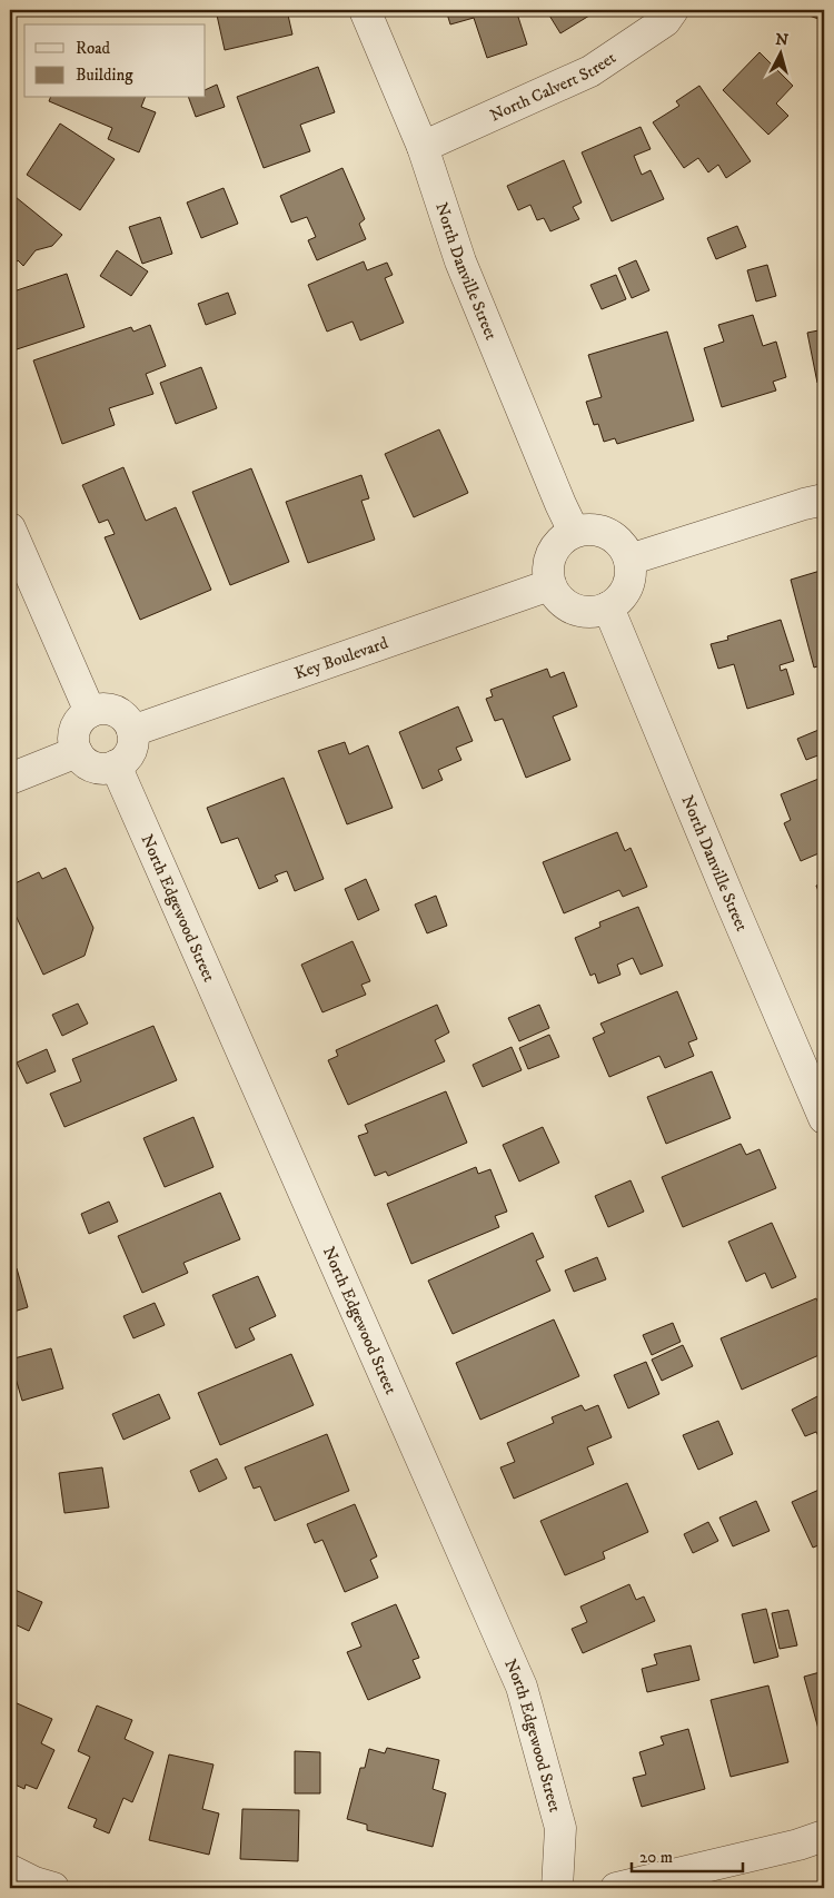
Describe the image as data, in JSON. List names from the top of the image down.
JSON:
{
  "streets": {
    "street": [
      "North Calvert Street",
      "North Danville Street",
      "Key Boulevard",
      "North Edgewood Street"
    ]
  },
  "crossings": [
    ["North Calvert Street", "North Danville Street"],
    ["North Danville Street", "Key Boulevard"],
    ["Key Boulevard", "North Edgewood Street"]
  ],
  "legend": ["Road", "Building"],
  "scale_bar": "20 m",
  "north": "top"
}
